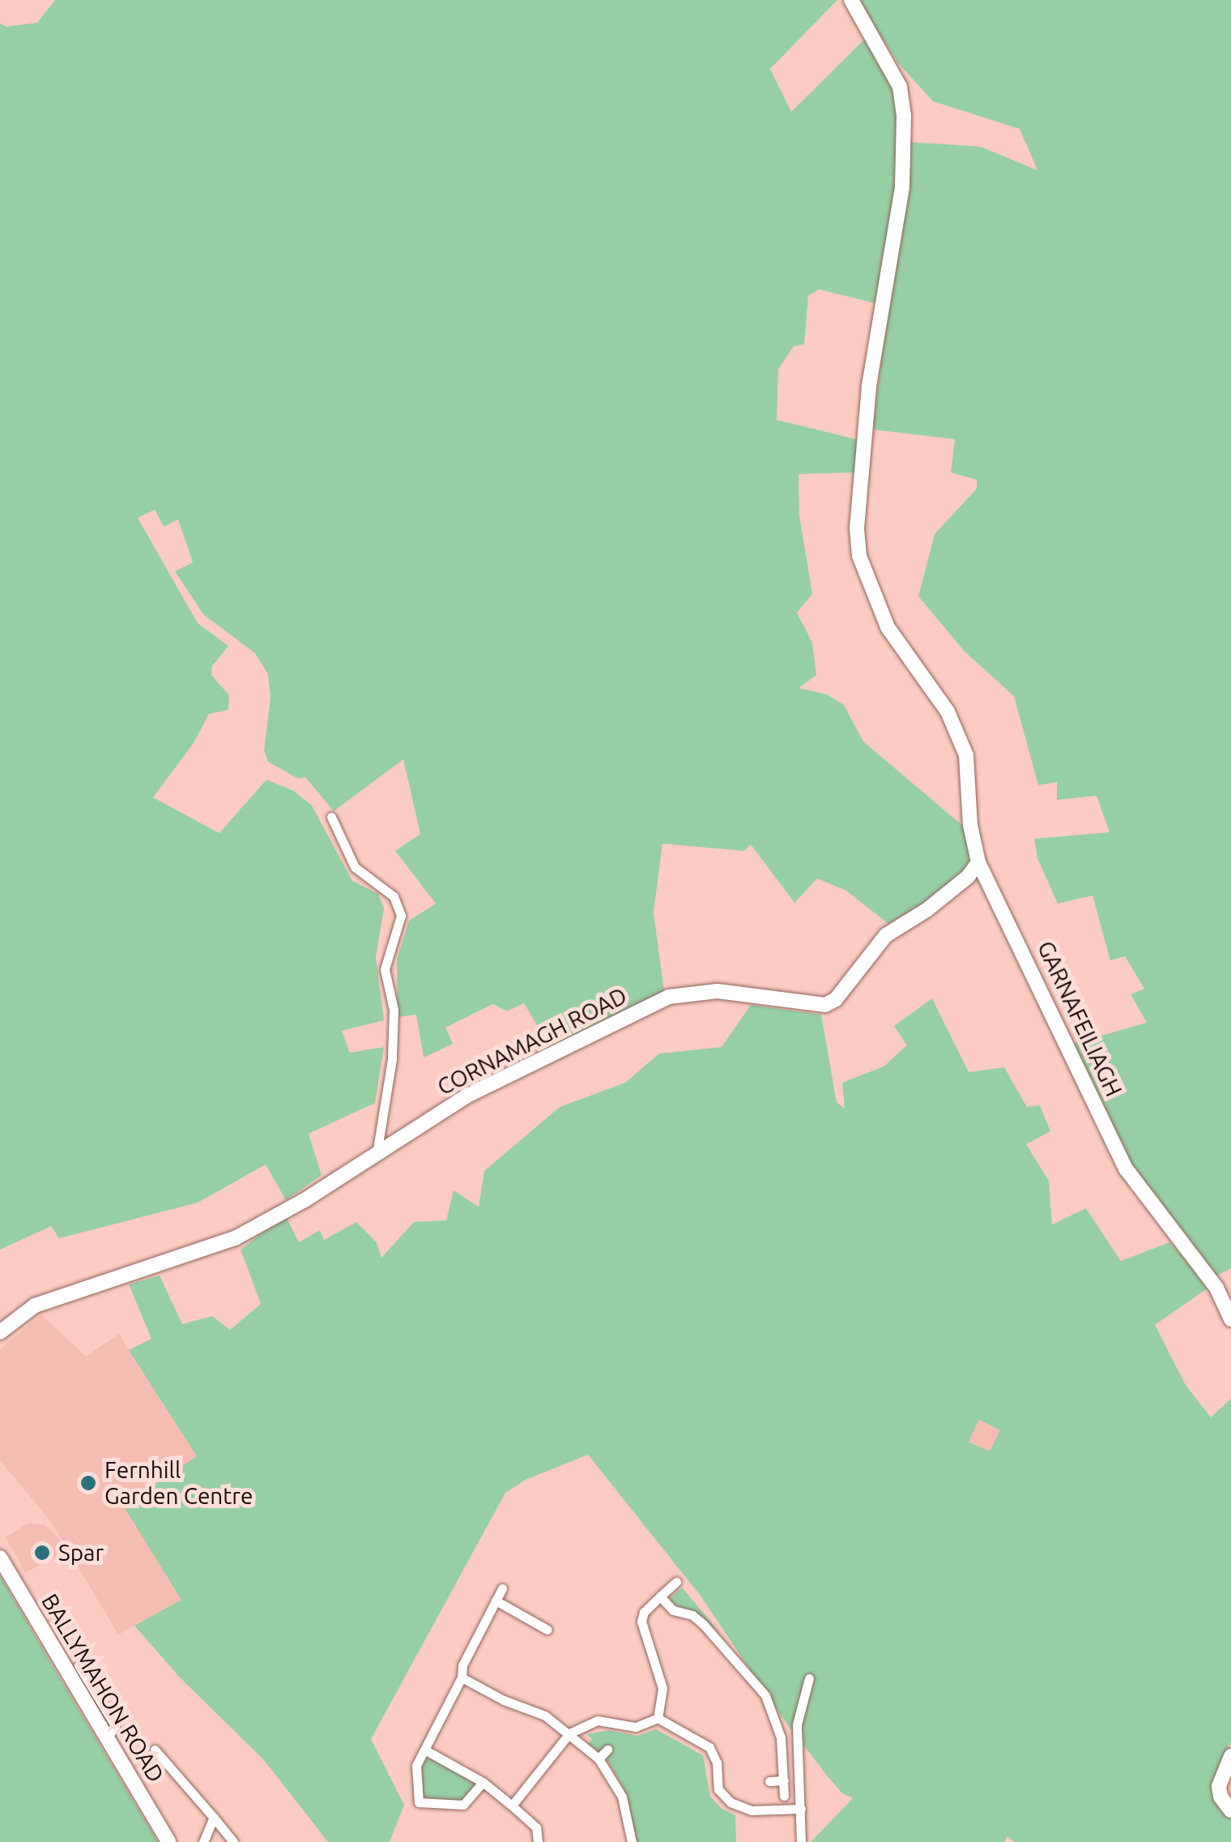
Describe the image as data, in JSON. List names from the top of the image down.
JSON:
{
  "streets": {
    "street": ["GARNAFEILIAGH", "CORNAMAGH ROAD", "BALLYMAHON ROAD"]
  },
  "crossings": [
    ["GARNAFEILIAGH", "CORNAMAGH ROAD"]
  ],
  "places": ["Fernhill Garden Centre", "Spar"]
}
